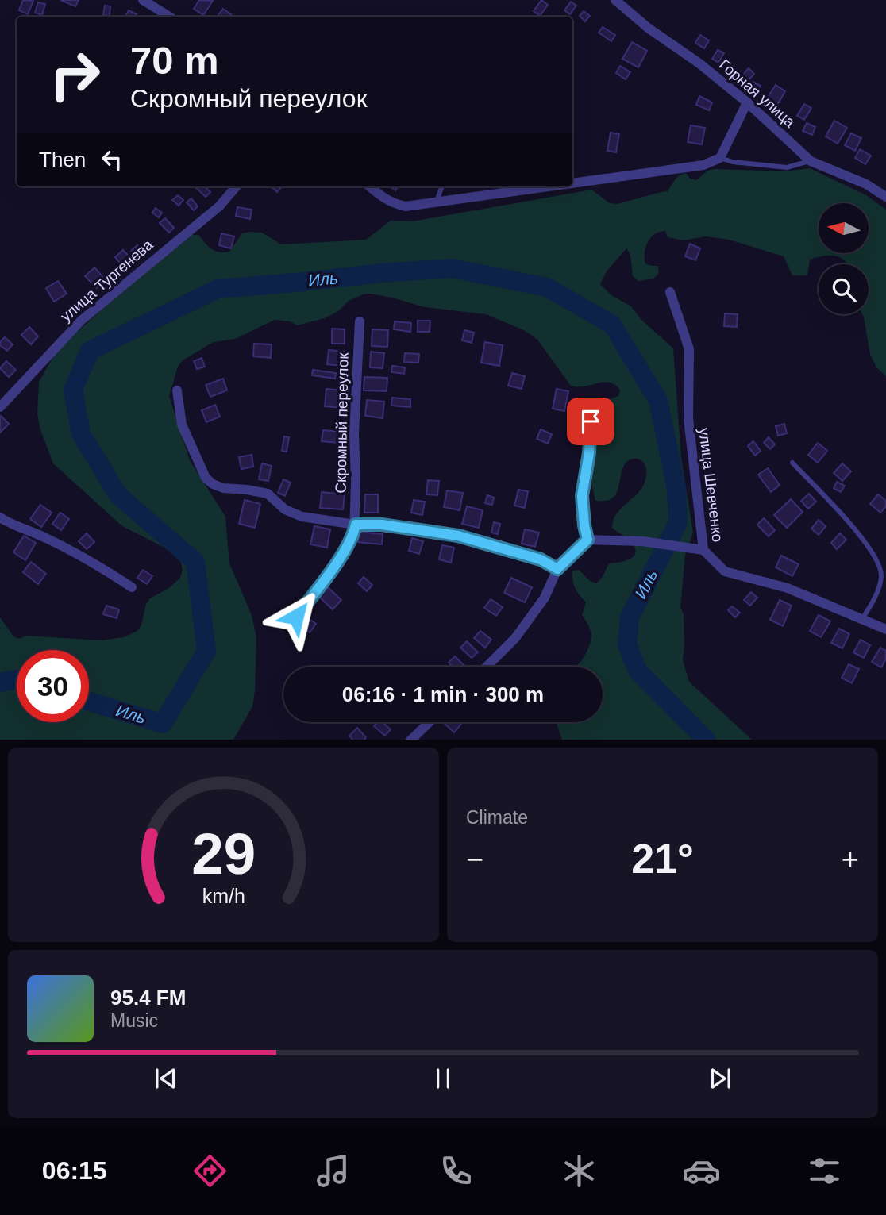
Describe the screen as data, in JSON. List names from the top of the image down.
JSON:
{
  "streets": {
    "street": [
      "Горная улица",
      "улица Тургенева",
      "Скромный переулок",
      "улица Шевченко"
    ]
  },
  "water": ["Иль"],
  "north": "left",
  "page": {
    "turn": ["70 m", "Скромный переулок"],
    "then": "Then",
    "limit": "30",
    "trip": "06:16 · 1 min · 300 m",
    "tile": "Climate",
    "heat": ["−", "21°", "+"],
    "song": ["95.4 FM", "Music"],
    "tabs": "06:15",
    "gauge": ["29", "km/h"]
  }
}
